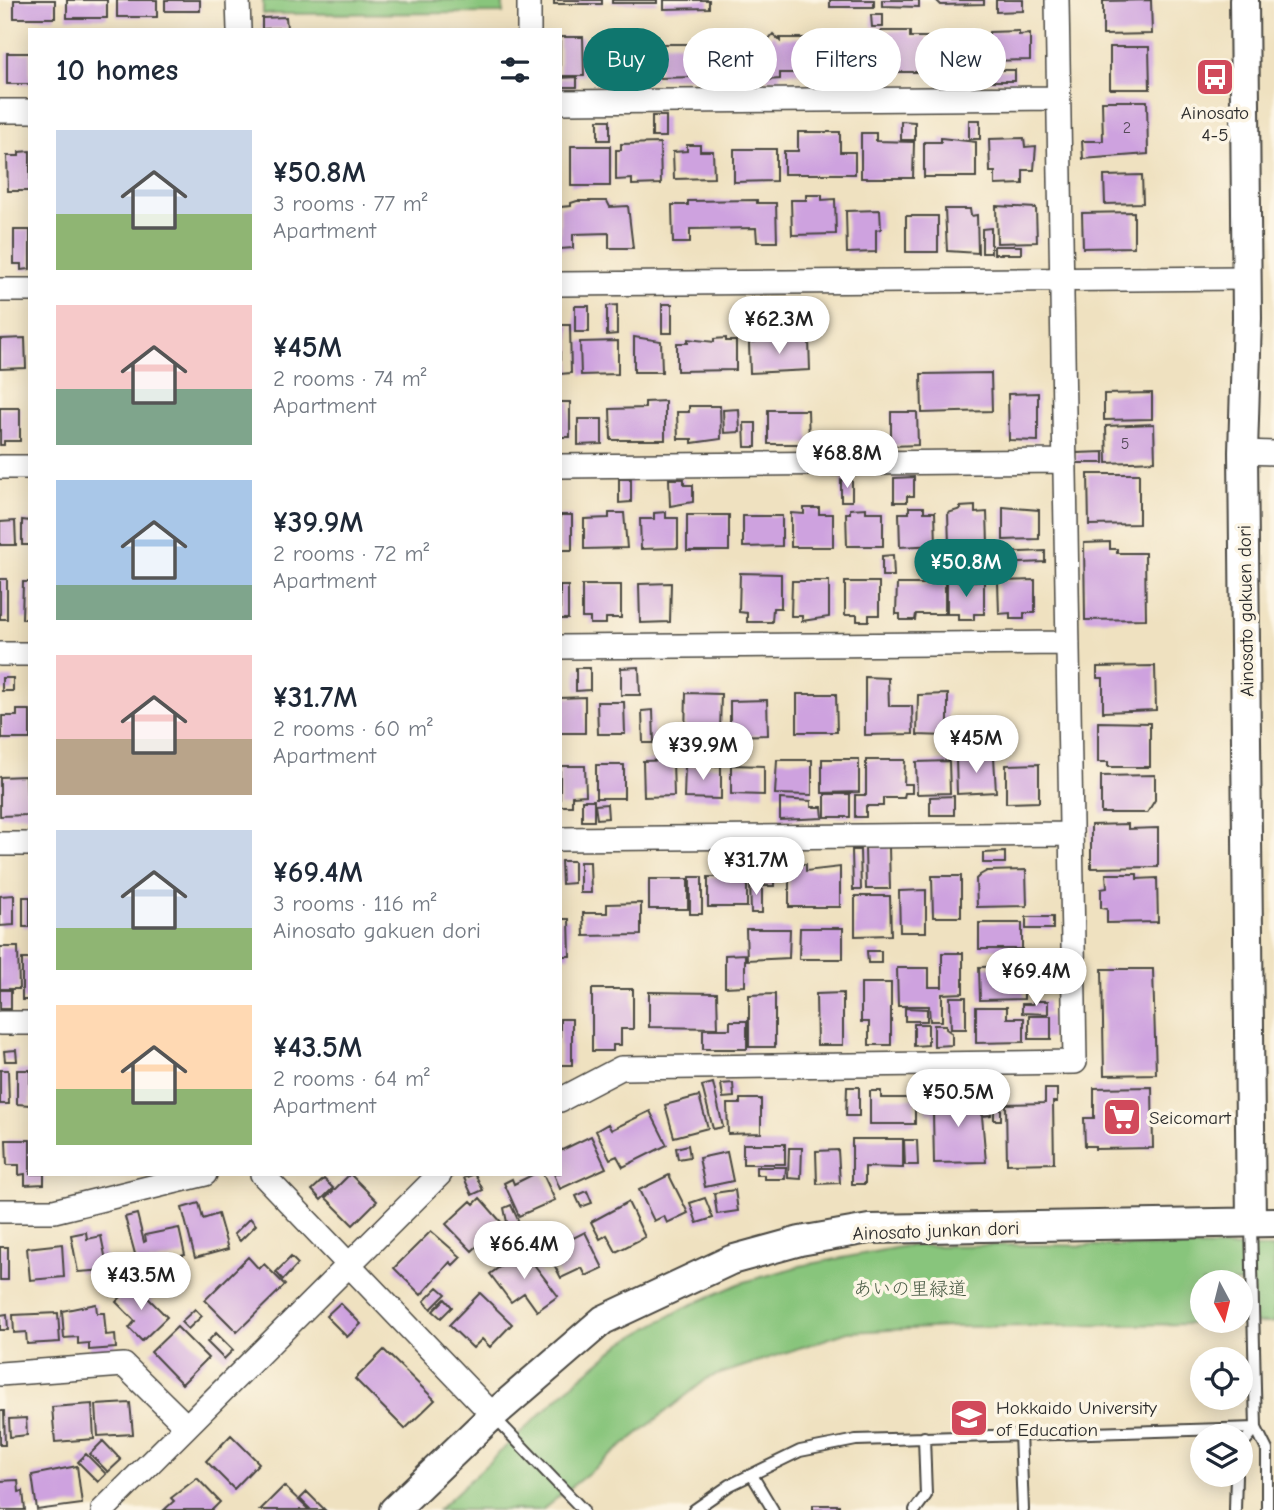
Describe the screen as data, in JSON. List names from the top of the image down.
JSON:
{
  "streets": {
    "street": ["Ainosato gakuen dori", "Ainosato junkan dori"]
  },
  "crossings": [
    ["Ainosato gakuen dori", "Ainosato junkan dori"]
  ],
  "parks": ["あいの里緑道"],
  "places": {
    "bus stop": ["Ainosato 4-5"],
    "supermarket": ["Seicomart"],
    "school or university": ["Hokkaido University of Education"]
  },
  "house_numbers": ["2", "5"],
  "north": "bottom",
  "page": {
    "chip": [
      "Buy",
      "Rent",
      "Filters",
      "New"
    ],
    "heading": "10 homes",
    "list": [
      {
        "name": "¥50.8M",
        "note": "3 rooms · 77 m² · Apartment"
      },
      {
        "name": "¥45M",
        "note": "2 rooms · 74 m² · Apartment"
      },
      {
        "name": "¥39.9M",
        "note": "2 rooms · 72 m² · Apartment"
      },
      {
        "name": "¥31.7M",
        "note": "2 rooms · 60 m² · Apartment"
      },
      {
        "name": "¥69.4M",
        "note": "3 rooms · 116 m² · Ainosato gakuen dori"
      },
      {
        "name": "¥43.5M",
        "note": "2 rooms · 64 m² · Apartment"
      }
    ],
    "price": [
      "¥62.3M",
      "¥68.8M",
      "¥50.8M",
      "¥45M",
      "¥39.9M",
      "¥31.7M",
      "¥69.4M",
      "¥50.5M",
      "¥66.4M",
      "¥43.5M"
    ]
  }
}
